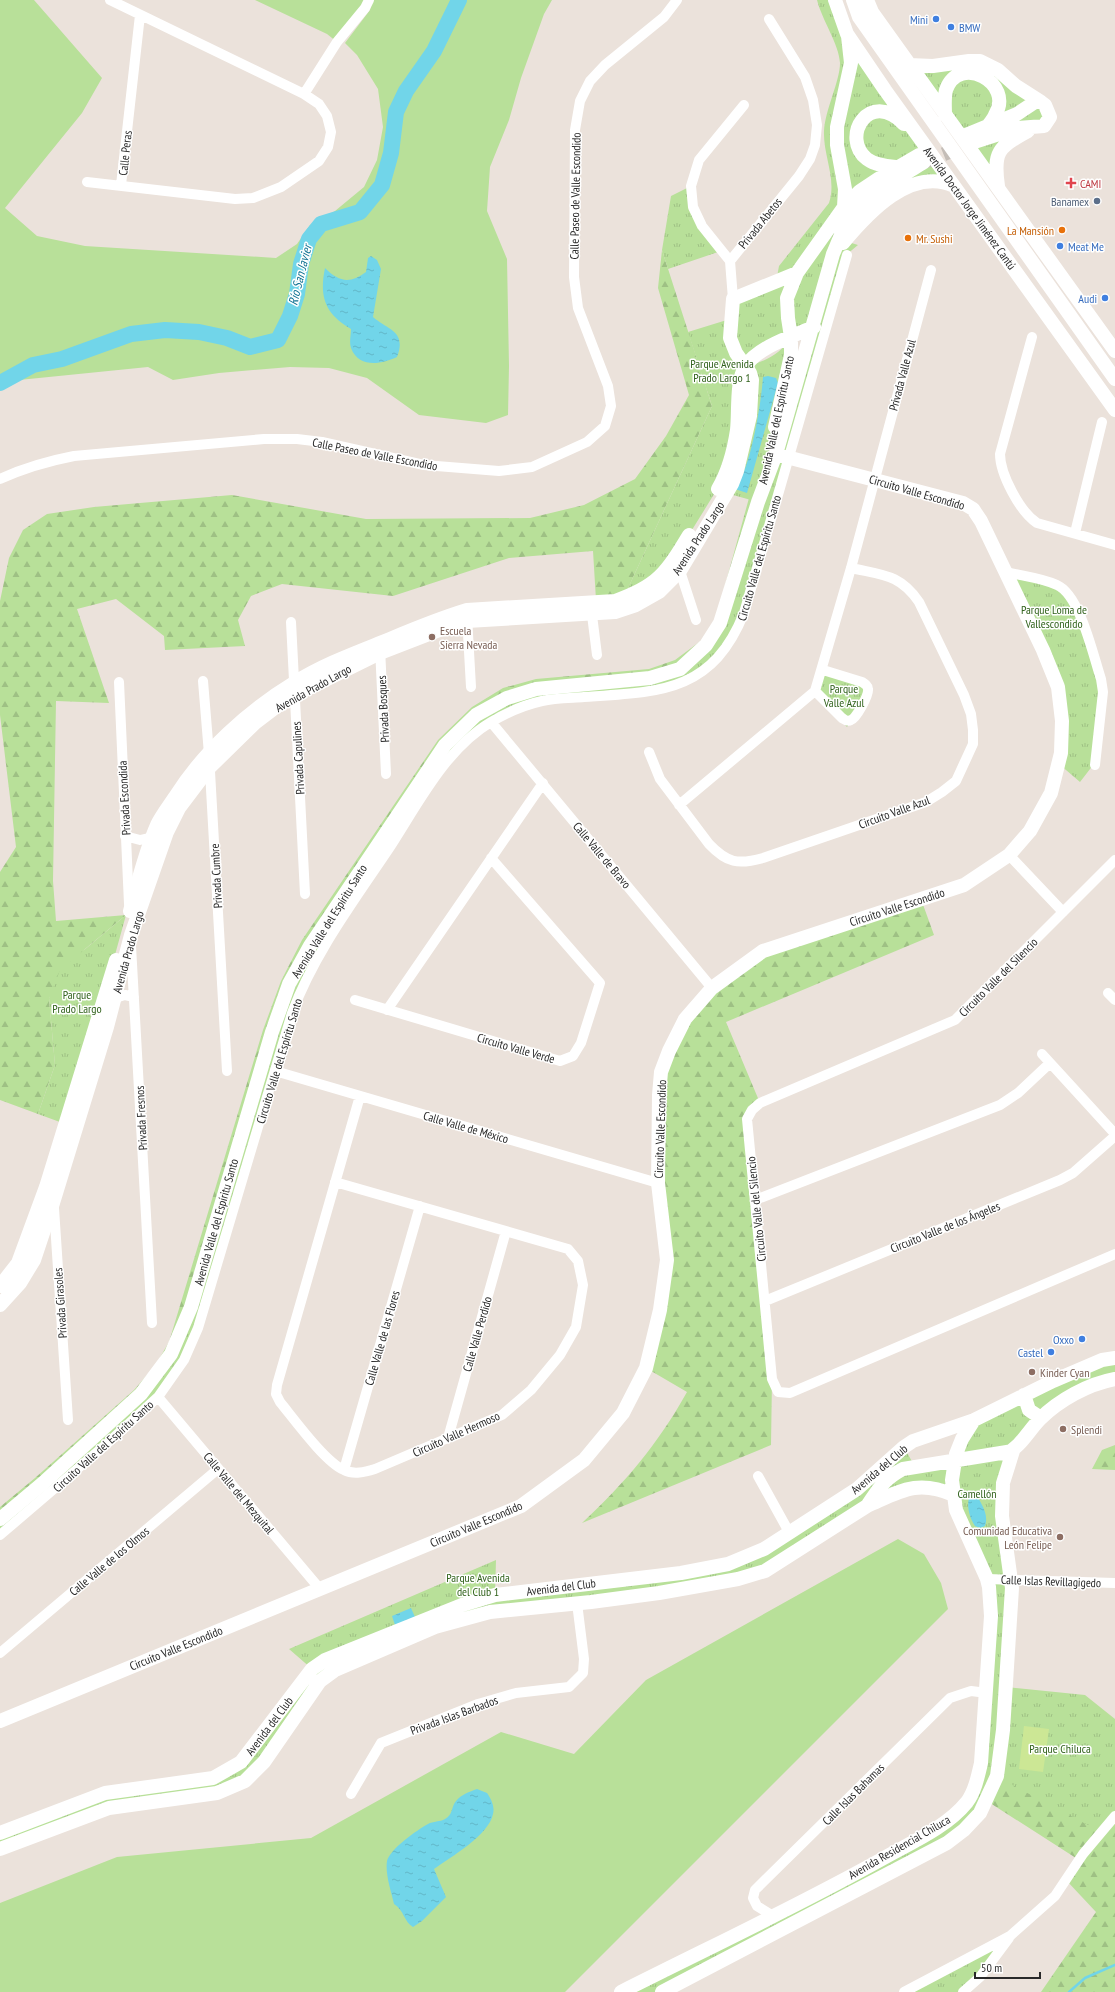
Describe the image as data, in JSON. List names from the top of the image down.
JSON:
{
  "streets": {
    "street": [
      "Calle Peras",
      "Calle Paseo de Valle Escondido",
      "Avenida Doctor Jorge Jiménez Cantú",
      "Privada Abetos",
      "Privada Valle Azul",
      "Avenida Valle del Espíritu Santo",
      "Circuito Valle Escondido",
      "Avenida Prado Largo",
      "Circuito Valle del Espíritu Santo",
      "Privada Bosques",
      "Privada Capulines",
      "Privada Escondida",
      "Circuito Valle Azul",
      "Calle Valle de Bravo",
      "Privada Cumbre",
      "Circuito Valle del Silencio",
      "Circuito Valle Verde",
      "Privada Fresnos",
      "Calle Valle de México",
      "Circuito Valle de los Ángeles",
      "Privada Girasoles",
      "Calle Valle Perdido",
      "Calle Valle de las Flores",
      "Circuito Valle Hermoso",
      "Avenida del Club",
      "Calle Valle del Mezquital",
      "Calle Valle de los Olmos",
      "Calle Islas Revillagigedo",
      "Privada Islas Barbados",
      "Calle Islas Bahamas",
      "Avenida Residencial Chiluca"
    ]
  },
  "crossings": [
    ["Avenida Doctor Jorge Jiménez Cantú", "Avenida Valle del Espíritu Santo"],
    ["Privada Valle Azul", "Circuito Valle Escondido"],
    ["Avenida Valle del Espíritu Santo", "Circuito Valle Escondido"],
    ["Avenida Valle del Espíritu Santo", "Circuito Valle del Espíritu Santo"],
    ["Circuito Valle Escondido", "Circuito Valle del Espíritu Santo"],
    ["Circuito Valle Escondido", "Calle Valle de Bravo"],
    ["Circuito Valle Escondido", "Calle Valle de México"],
    ["Circuito Valle Escondido", "Calle Valle del Mezquital"],
    ["Avenida Prado Largo", "Privada Bosques"],
    ["Avenida Prado Largo", "Privada Capulines"],
    ["Avenida Prado Largo", "Privada Escondida"],
    ["Avenida Prado Largo", "Privada Cumbre"],
    ["Avenida Prado Largo", "Privada Fresnos"],
    ["Avenida Prado Largo", "Privada Girasoles"],
    ["Circuito Valle del Espíritu Santo", "Calle Valle de Bravo"],
    ["Circuito Valle del Espíritu Santo", "Calle Valle de México"],
    ["Circuito Valle del Espíritu Santo", "Calle Valle del Mezquital"],
    ["Privada Escondida", "Privada Fresnos"],
    ["Circuito Valle del Silencio", "Circuito Valle de los Ángeles"],
    ["Calle Valle Perdido", "Circuito Valle Hermoso"],
    ["Calle Valle de las Flores", "Circuito Valle Hermoso"],
    ["Avenida del Club", "Privada Islas Barbados"],
    ["Avenida del Club", "Avenida Residencial Chiluca"],
    ["Calle Valle del Mezquital", "Calle Valle de los Olmos"],
    ["Calle Islas Revillagigedo", "Avenida Residencial Chiluca"],
    ["Calle Islas Bahamas", "Avenida Residencial Chiluca"]
  ],
  "water": ["Río San Javier"],
  "parks": [
    "Parque Avenida Prado Largo 1",
    "Parque Loma de Vallescondido",
    "Parque Valle Azul",
    "Parque Prado Largo",
    "Camellón",
    "Parque Avenida del Club 1",
    "Parque Chiluca"
  ],
  "places": {
    "other": [
      "Mini",
      "BMW",
      "Banamex",
      "La Mansión",
      "Mr. Sushi",
      "Meat Me",
      "Audi",
      "Escuela Sierra Nevada",
      "Oxxo",
      "Castel",
      "Kinder Cyan",
      "Splendi",
      "Comunidad Educativa León Felipe"
    ],
    "health": ["CAMI"]
  },
  "scale_bar": "50 m"
}
